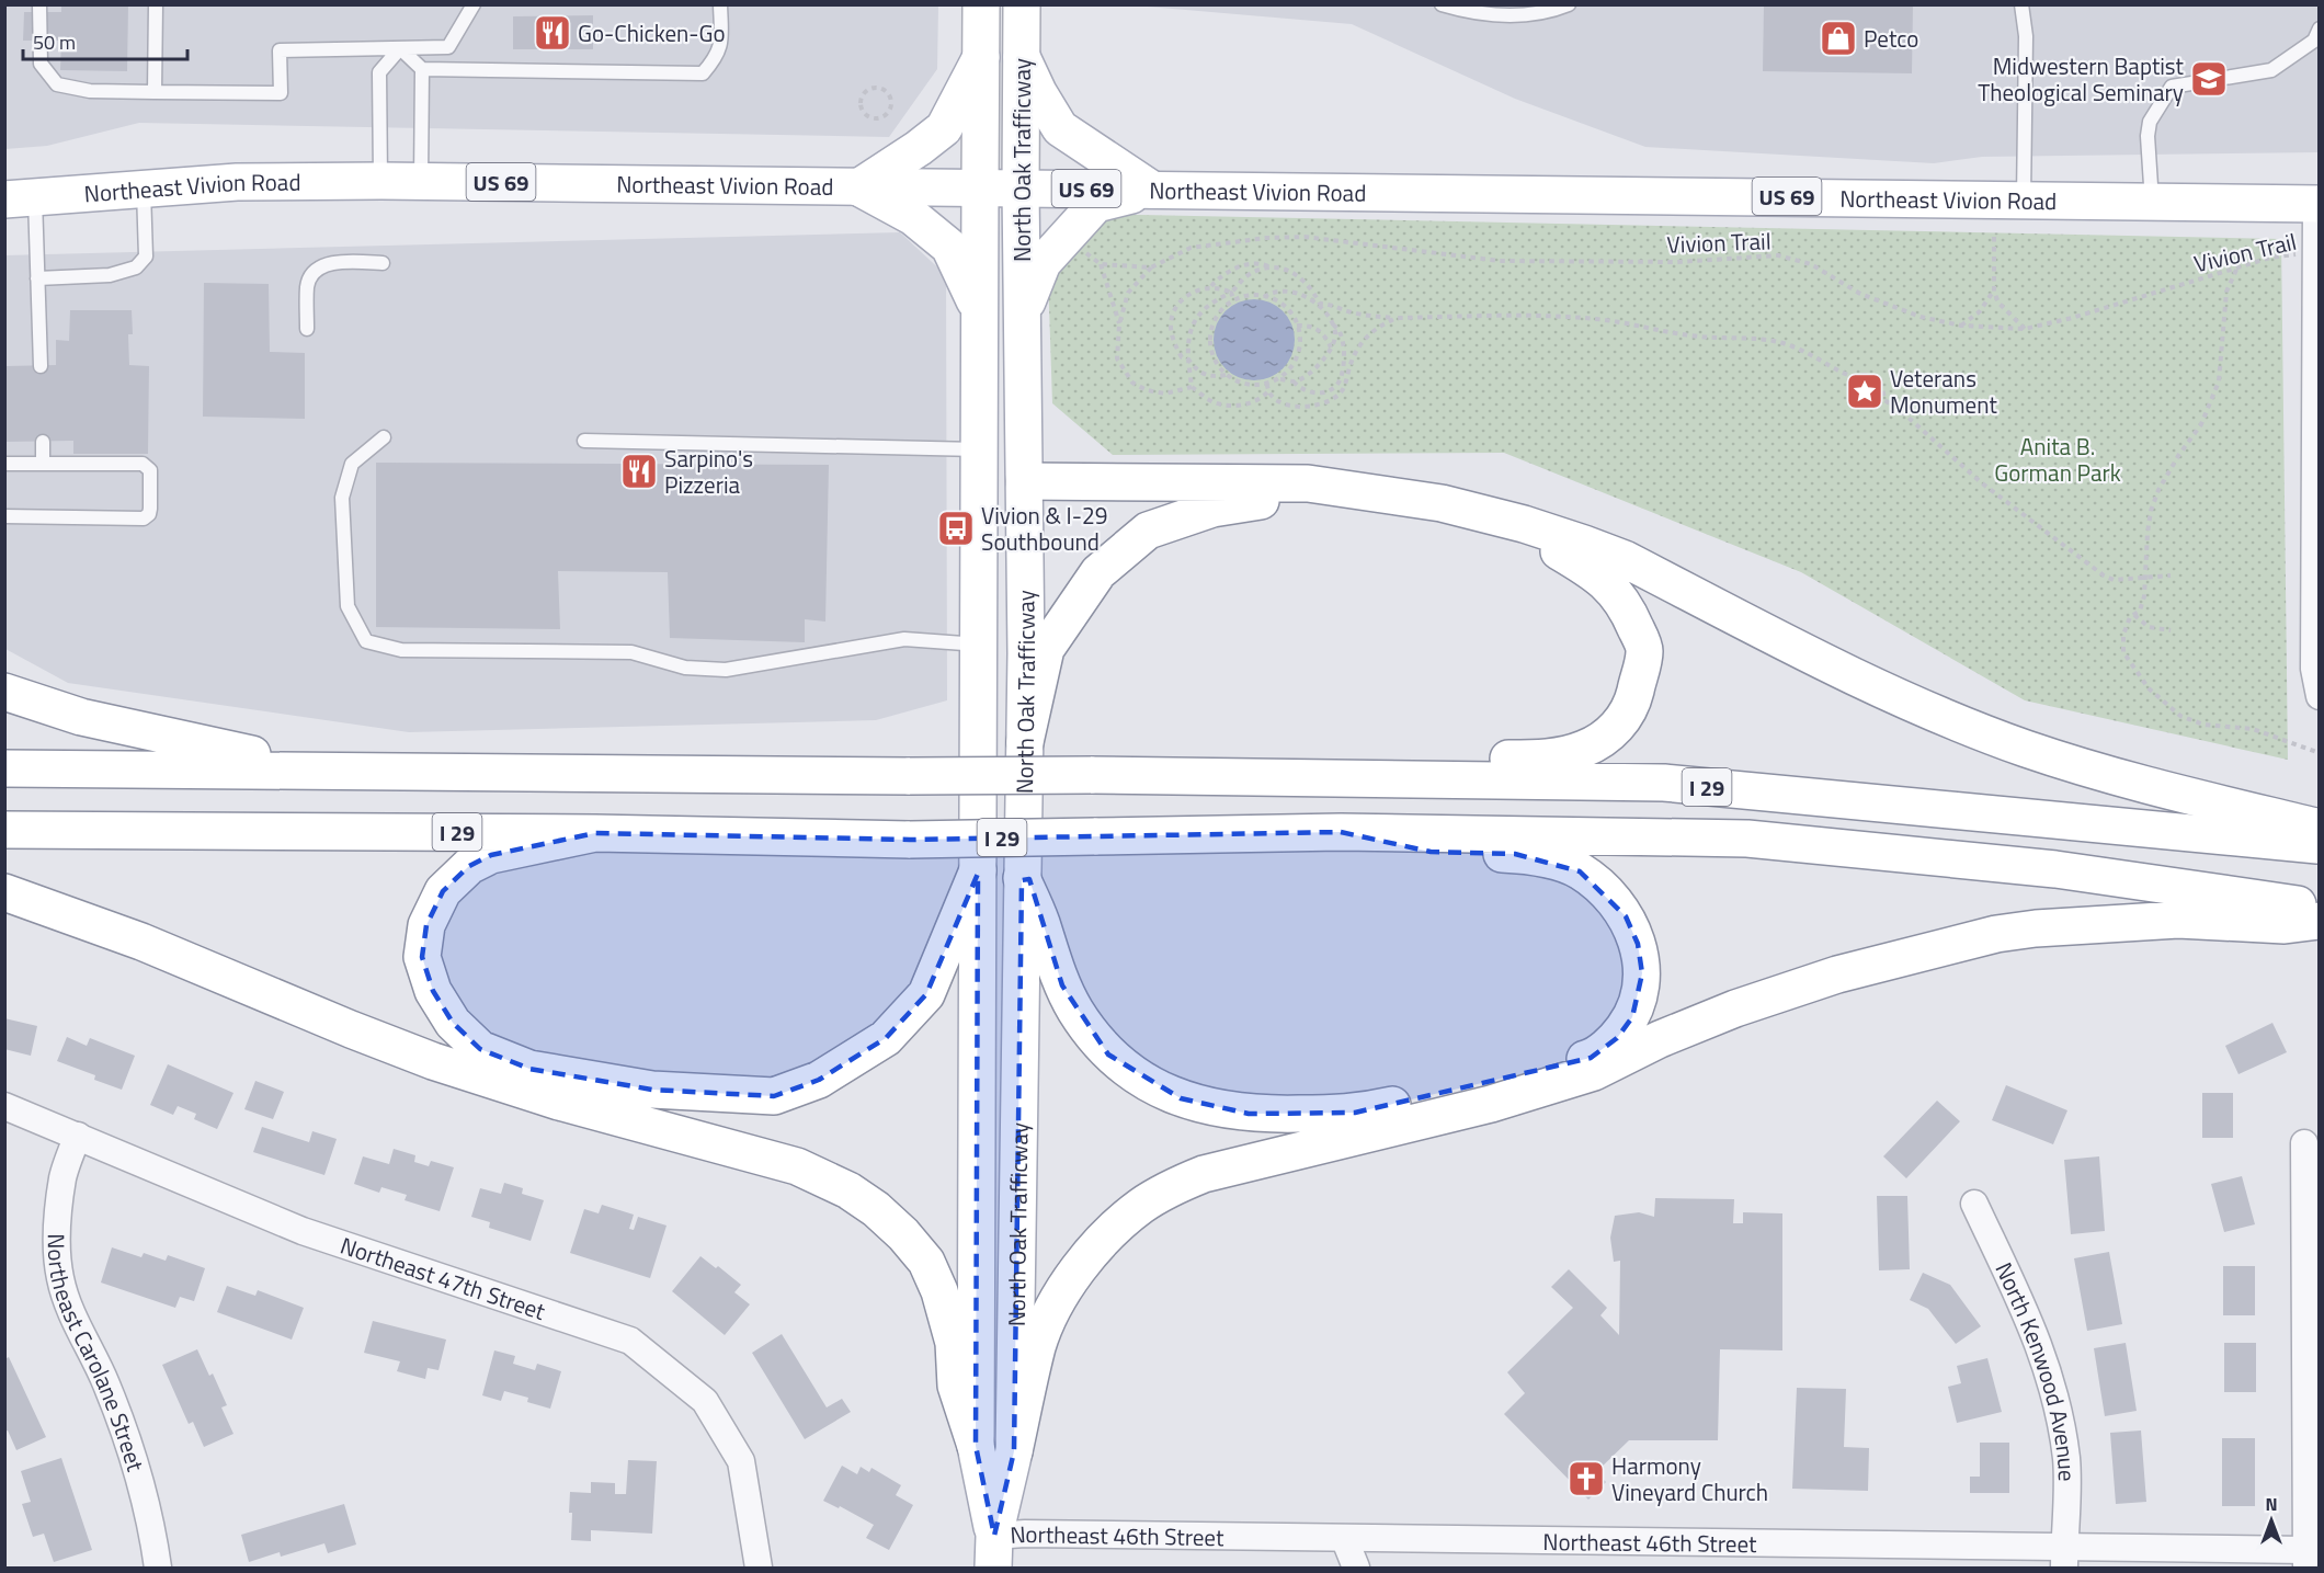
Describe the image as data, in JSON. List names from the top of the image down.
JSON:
{
  "streets": {
    "main road": [
      "North Oak Trafficway",
      "US 69",
      "Northeast Vivion Road",
      "I 29"
    ],
    "street": [
      "Northeast 47th Street",
      "Northeast Carolane Street",
      "North Kenwood Avenue",
      "Northeast 46th Street"
    ],
    "path": ["Vivion Trail"]
  },
  "crossings": [
    ["North Oak Trafficway", "Northeast Vivion Road"],
    ["North Oak Trafficway", "Northeast 46th Street"],
    ["Northeast 47th Street", "Northeast Carolane Street"],
    ["North Kenwood Avenue", "Northeast 46th Street"]
  ],
  "parks": ["Anita B. Gorman Park"],
  "places": {
    "restaurant": ["Go-Chicken-Go", "Sarpino's Pizzeria"],
    "shop": ["Petco"],
    "school or university": ["Midwestern Baptist Theological Seminary"],
    "place": ["Veterans Monument"],
    "bus stop": ["Vivion & I-29 Southbound"],
    "church": ["Harmony Vineyard Church"]
  },
  "scale_bar": "50 m",
  "north": "top"
}
